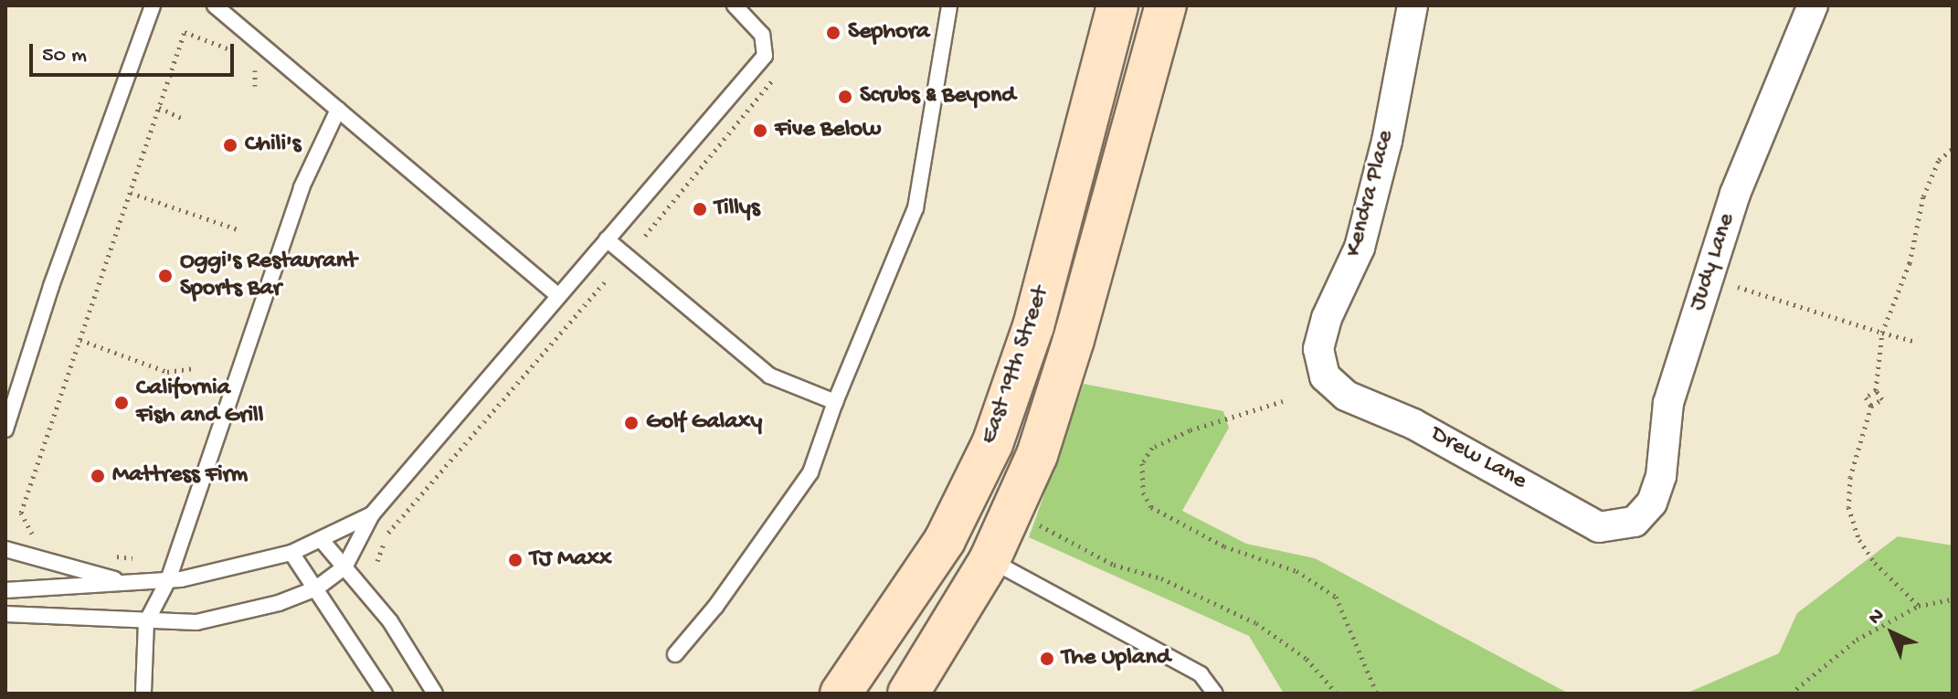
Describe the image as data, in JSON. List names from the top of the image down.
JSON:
{
  "streets": {
    "main road": ["East 19th Street"],
    "street": ["Kendra Place", "Judy Lane", "Drew Lane"]
  },
  "crossings": [
    ["Kendra Place", "Drew Lane"],
    ["Judy Lane", "Drew Lane"]
  ],
  "places": [
    "Sephora",
    "Scrubs & Beyond",
    "Five Below",
    "Chili's",
    "Tillys",
    "Oggi's Restaurant Sports Bar",
    "California Fish and Grill",
    "Golf Galaxy",
    "Mattress Firm",
    "TJ Maxx",
    "The Upland"
  ],
  "scale_bar": "50 m",
  "north": "top left"
}
